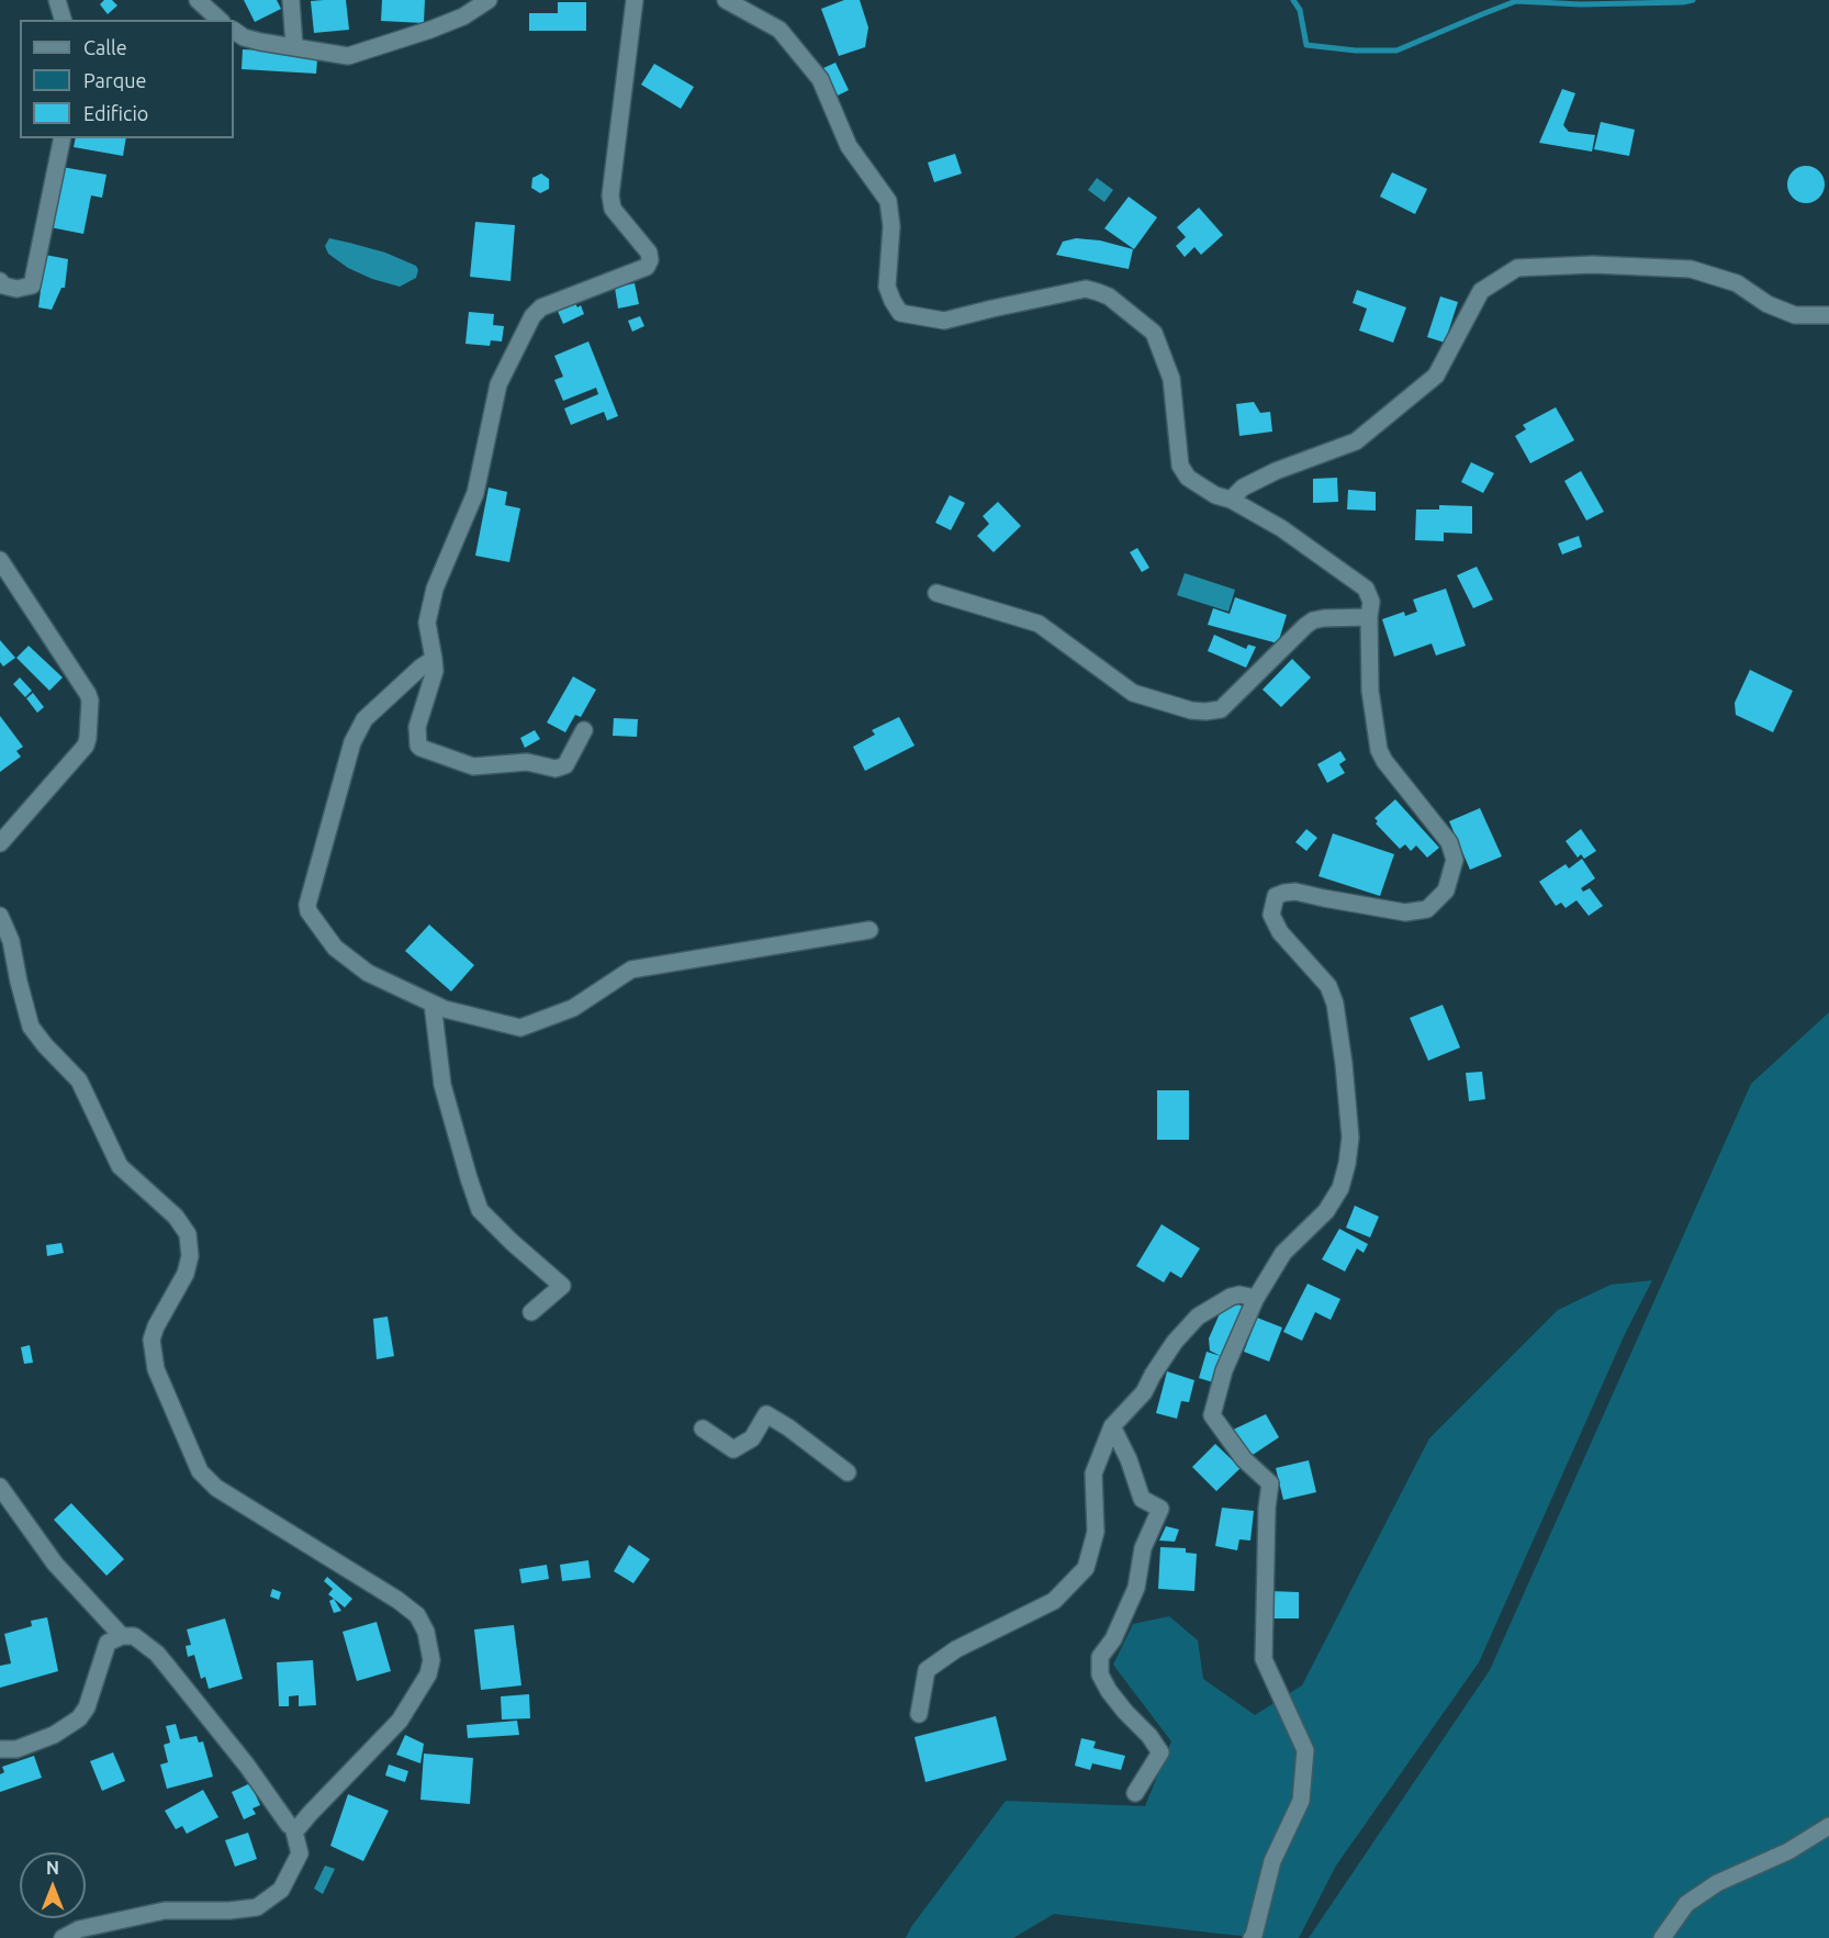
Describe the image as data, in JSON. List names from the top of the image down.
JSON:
{
  "legend": ["Calle", "Parque", "Edificio"],
  "north": "top"
}
